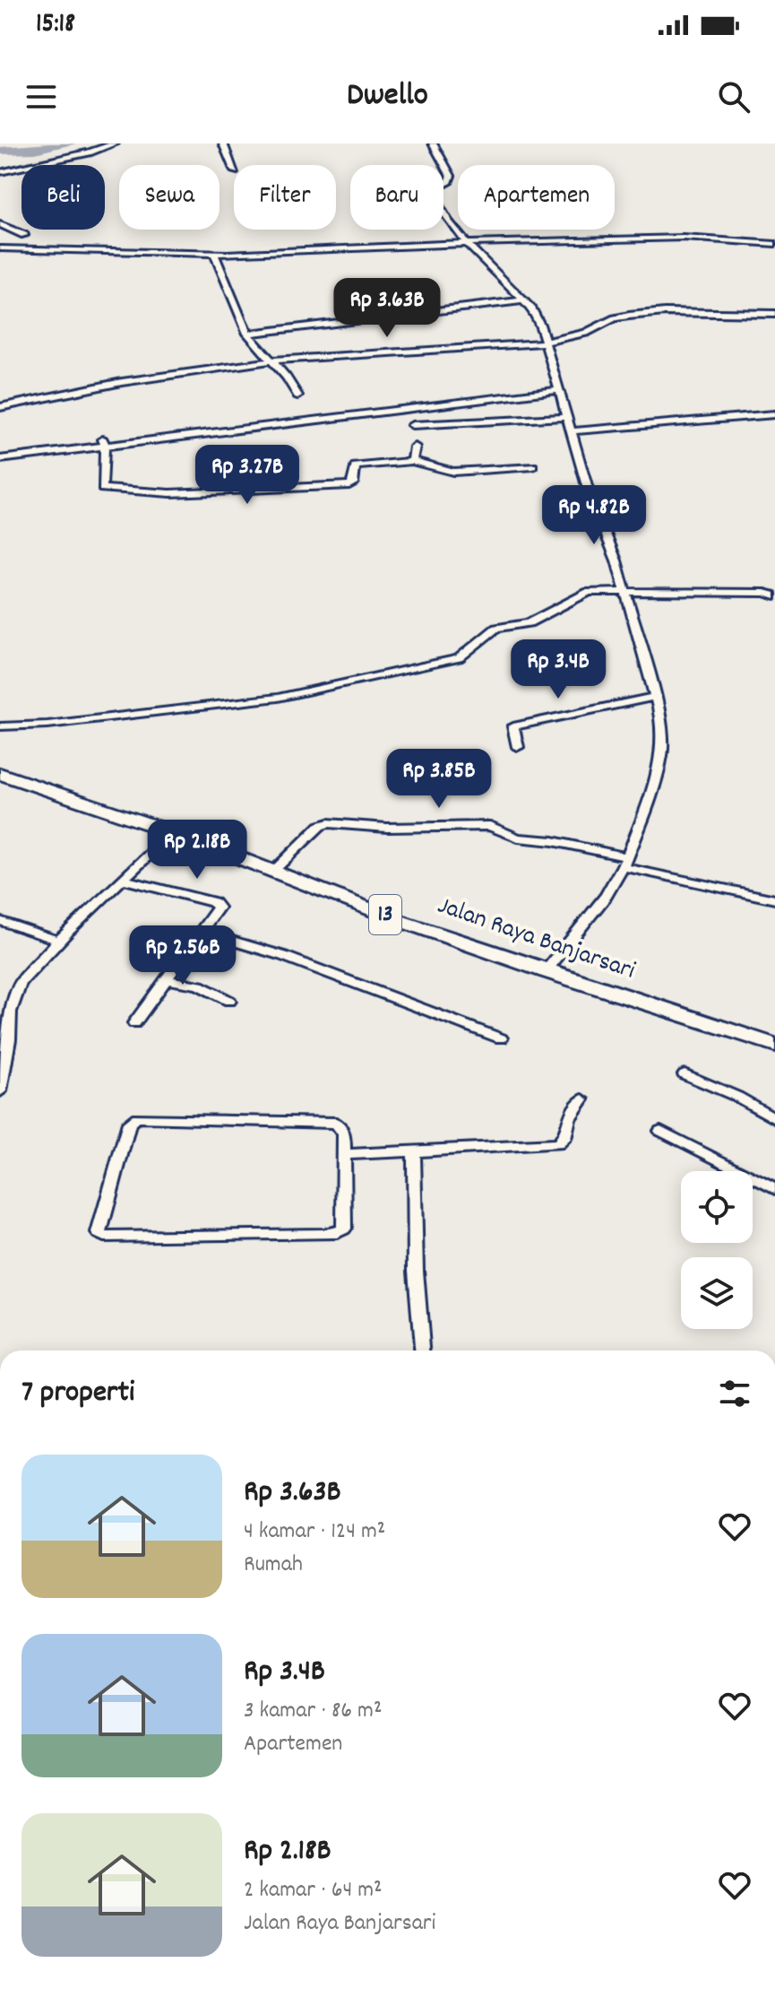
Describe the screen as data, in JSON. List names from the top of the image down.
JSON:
{
  "streets": {
    "highway": ["13", "Jalan Raya Banjarsari"]
  },
  "page": {
    "status": "15:18",
    "header": "Dwello",
    "chip": [
      "Beli",
      "Sewa",
      "Filter",
      "Baru",
      "Apartemen"
    ],
    "price": [
      "Rp 3.63B",
      "Rp 3.27B",
      "Rp 4.82B",
      "Rp 3.4B",
      "Rp 3.85B",
      "Rp 2.18B",
      "Rp 2.56B"
    ],
    "heading": "7 properti",
    "list": [
      {
        "name": "Rp 3.63B",
        "note": "4 kamar · 124 m² · Rumah"
      },
      {
        "name": "Rp 3.4B",
        "note": "3 kamar · 86 m² · Apartemen"
      },
      {
        "name": "Rp 2.18B",
        "note": "2 kamar · 64 m² · Jalan Raya Banjarsari"
      }
    ]
  }
}
